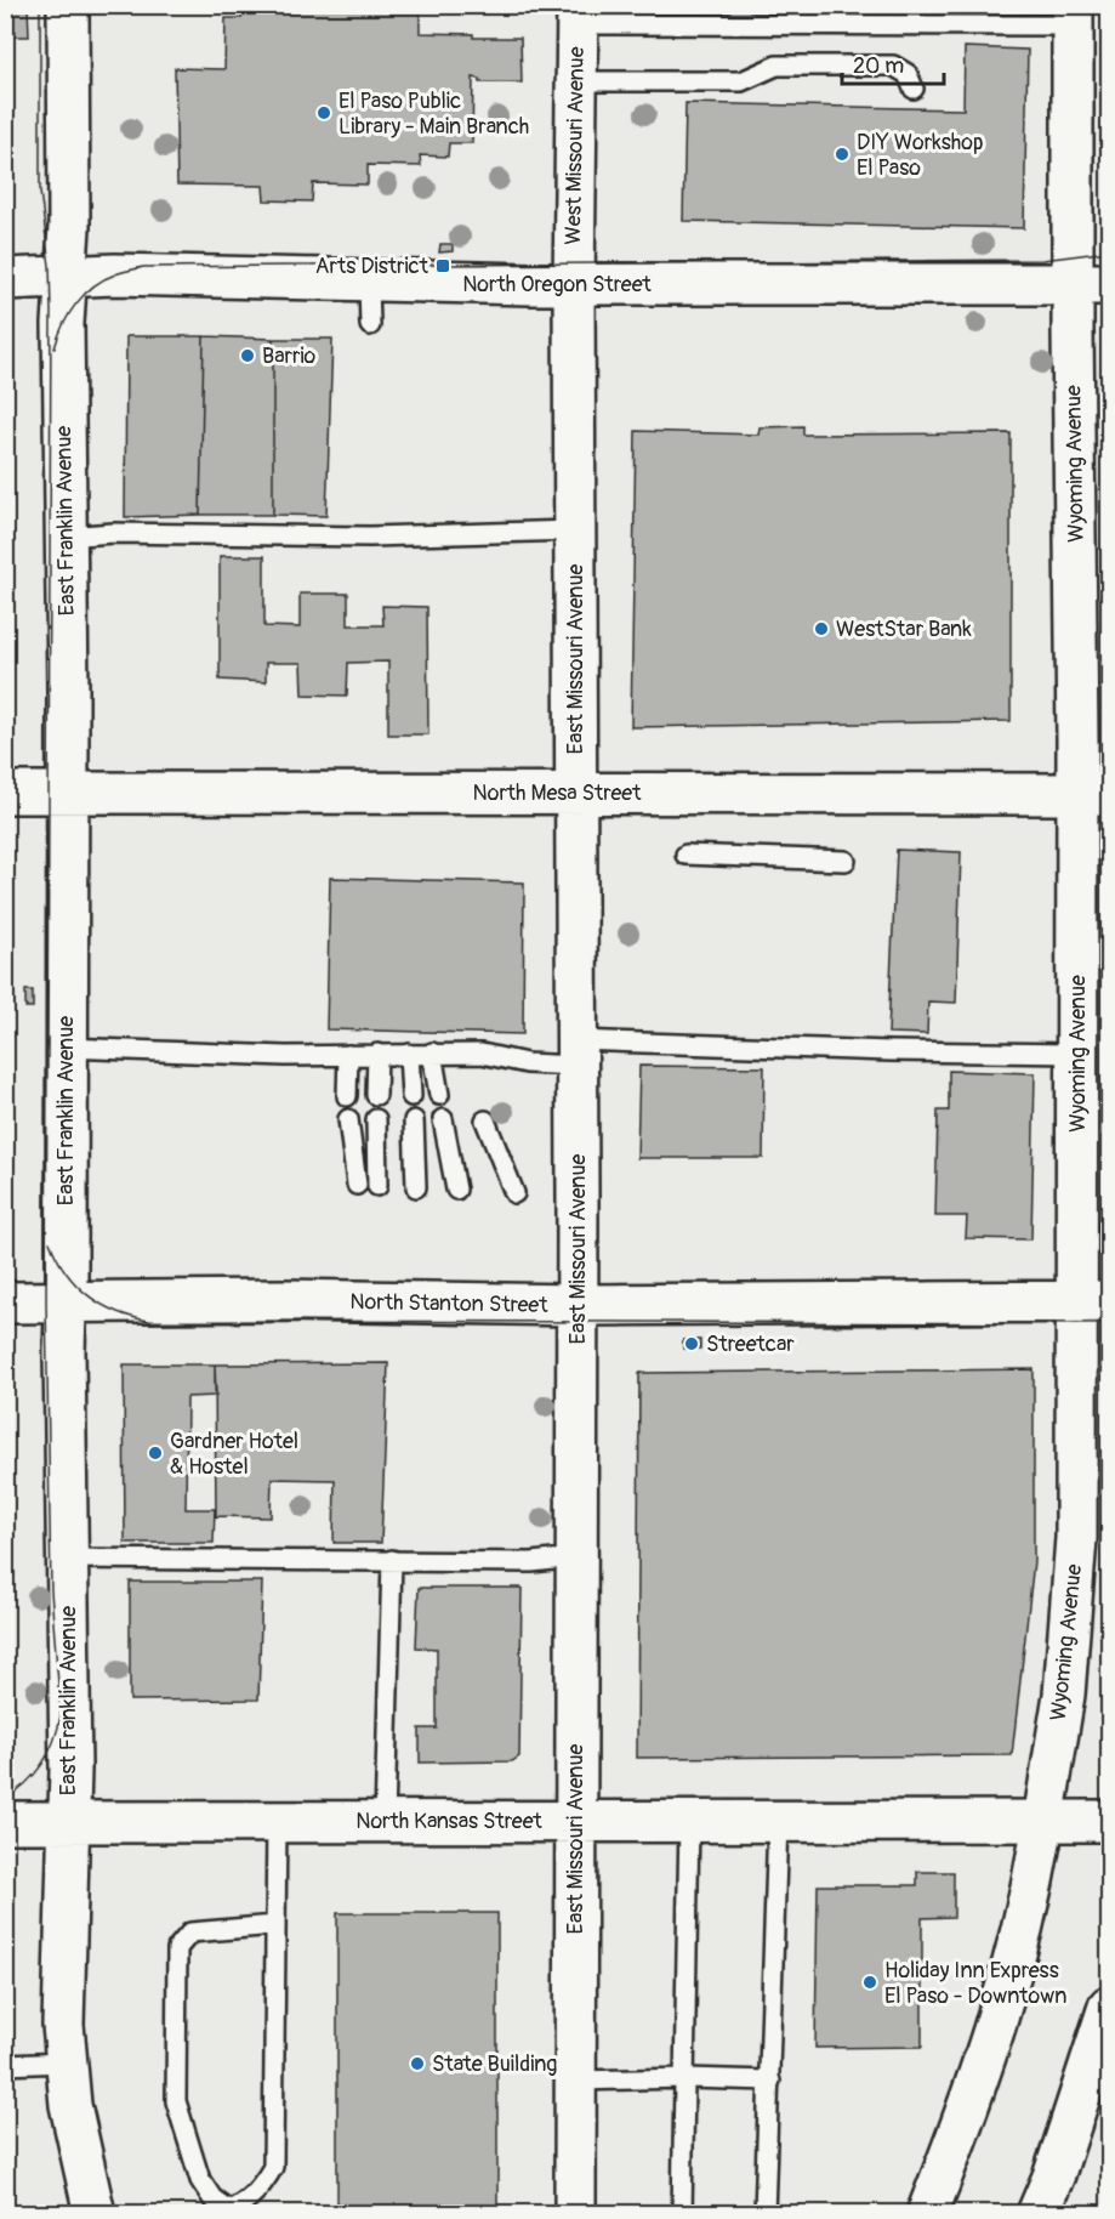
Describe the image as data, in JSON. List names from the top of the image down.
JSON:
{
  "streets": {
    "main road": [
      "West Missouri Avenue",
      "North Oregon Street",
      "Wyoming Avenue",
      "East Franklin Avenue",
      "East Missouri Avenue",
      "North Mesa Street",
      "North Stanton Street",
      "North Kansas Street"
    ]
  },
  "crossings": [
    ["West Missouri Avenue", "North Oregon Street"],
    ["West Missouri Avenue", "East Missouri Avenue"],
    ["North Oregon Street", "Wyoming Avenue"],
    ["North Oregon Street", "East Franklin Avenue"],
    ["North Oregon Street", "East Missouri Avenue"],
    ["Wyoming Avenue", "North Mesa Street"],
    ["Wyoming Avenue", "North Stanton Street"],
    ["Wyoming Avenue", "North Kansas Street"],
    ["East Franklin Avenue", "North Mesa Street"],
    ["East Franklin Avenue", "North Stanton Street"],
    ["East Franklin Avenue", "North Kansas Street"],
    ["East Missouri Avenue", "North Mesa Street"],
    ["East Missouri Avenue", "North Stanton Street"],
    ["East Missouri Avenue", "North Kansas Street"]
  ],
  "places": {
    "other": [
      "El Paso Public Library - Main Branch",
      "DIY Workshop El Paso",
      "Barrio",
      "WestStar Bank",
      "Streetcar",
      "Gardner Hotel & Hostel",
      "Holiday Inn Express El Paso - Downtown",
      "State Building"
    ],
    "transit": ["Arts District"]
  },
  "scale_bar": "20 m"
}
